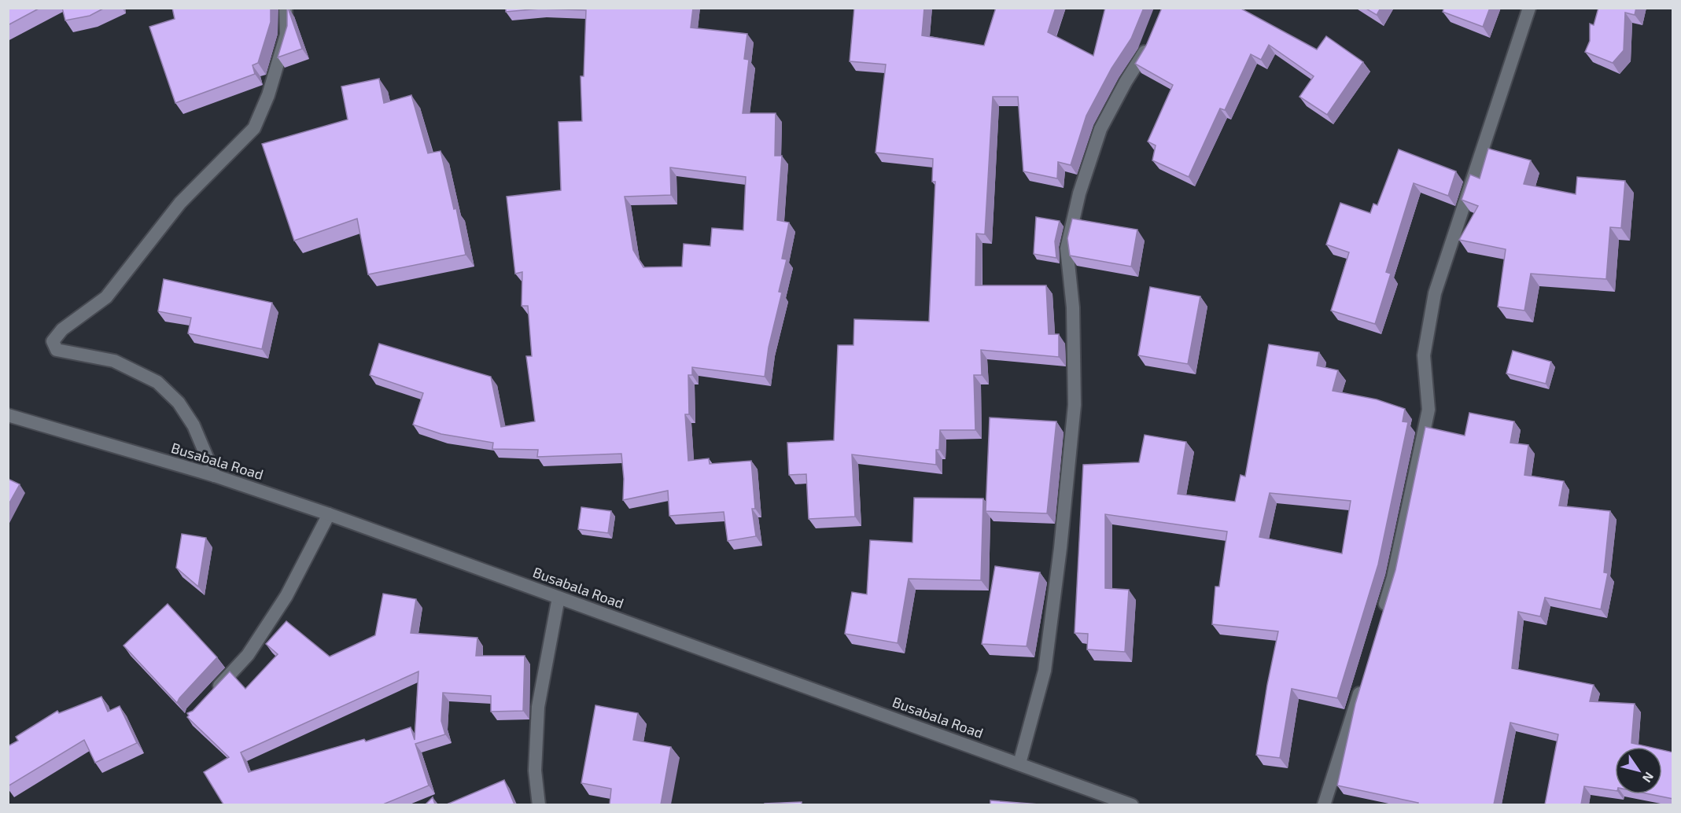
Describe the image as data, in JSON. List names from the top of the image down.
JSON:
{
  "streets": {
    "street": ["Busabala Road"]
  },
  "north": "bottom right"
}
